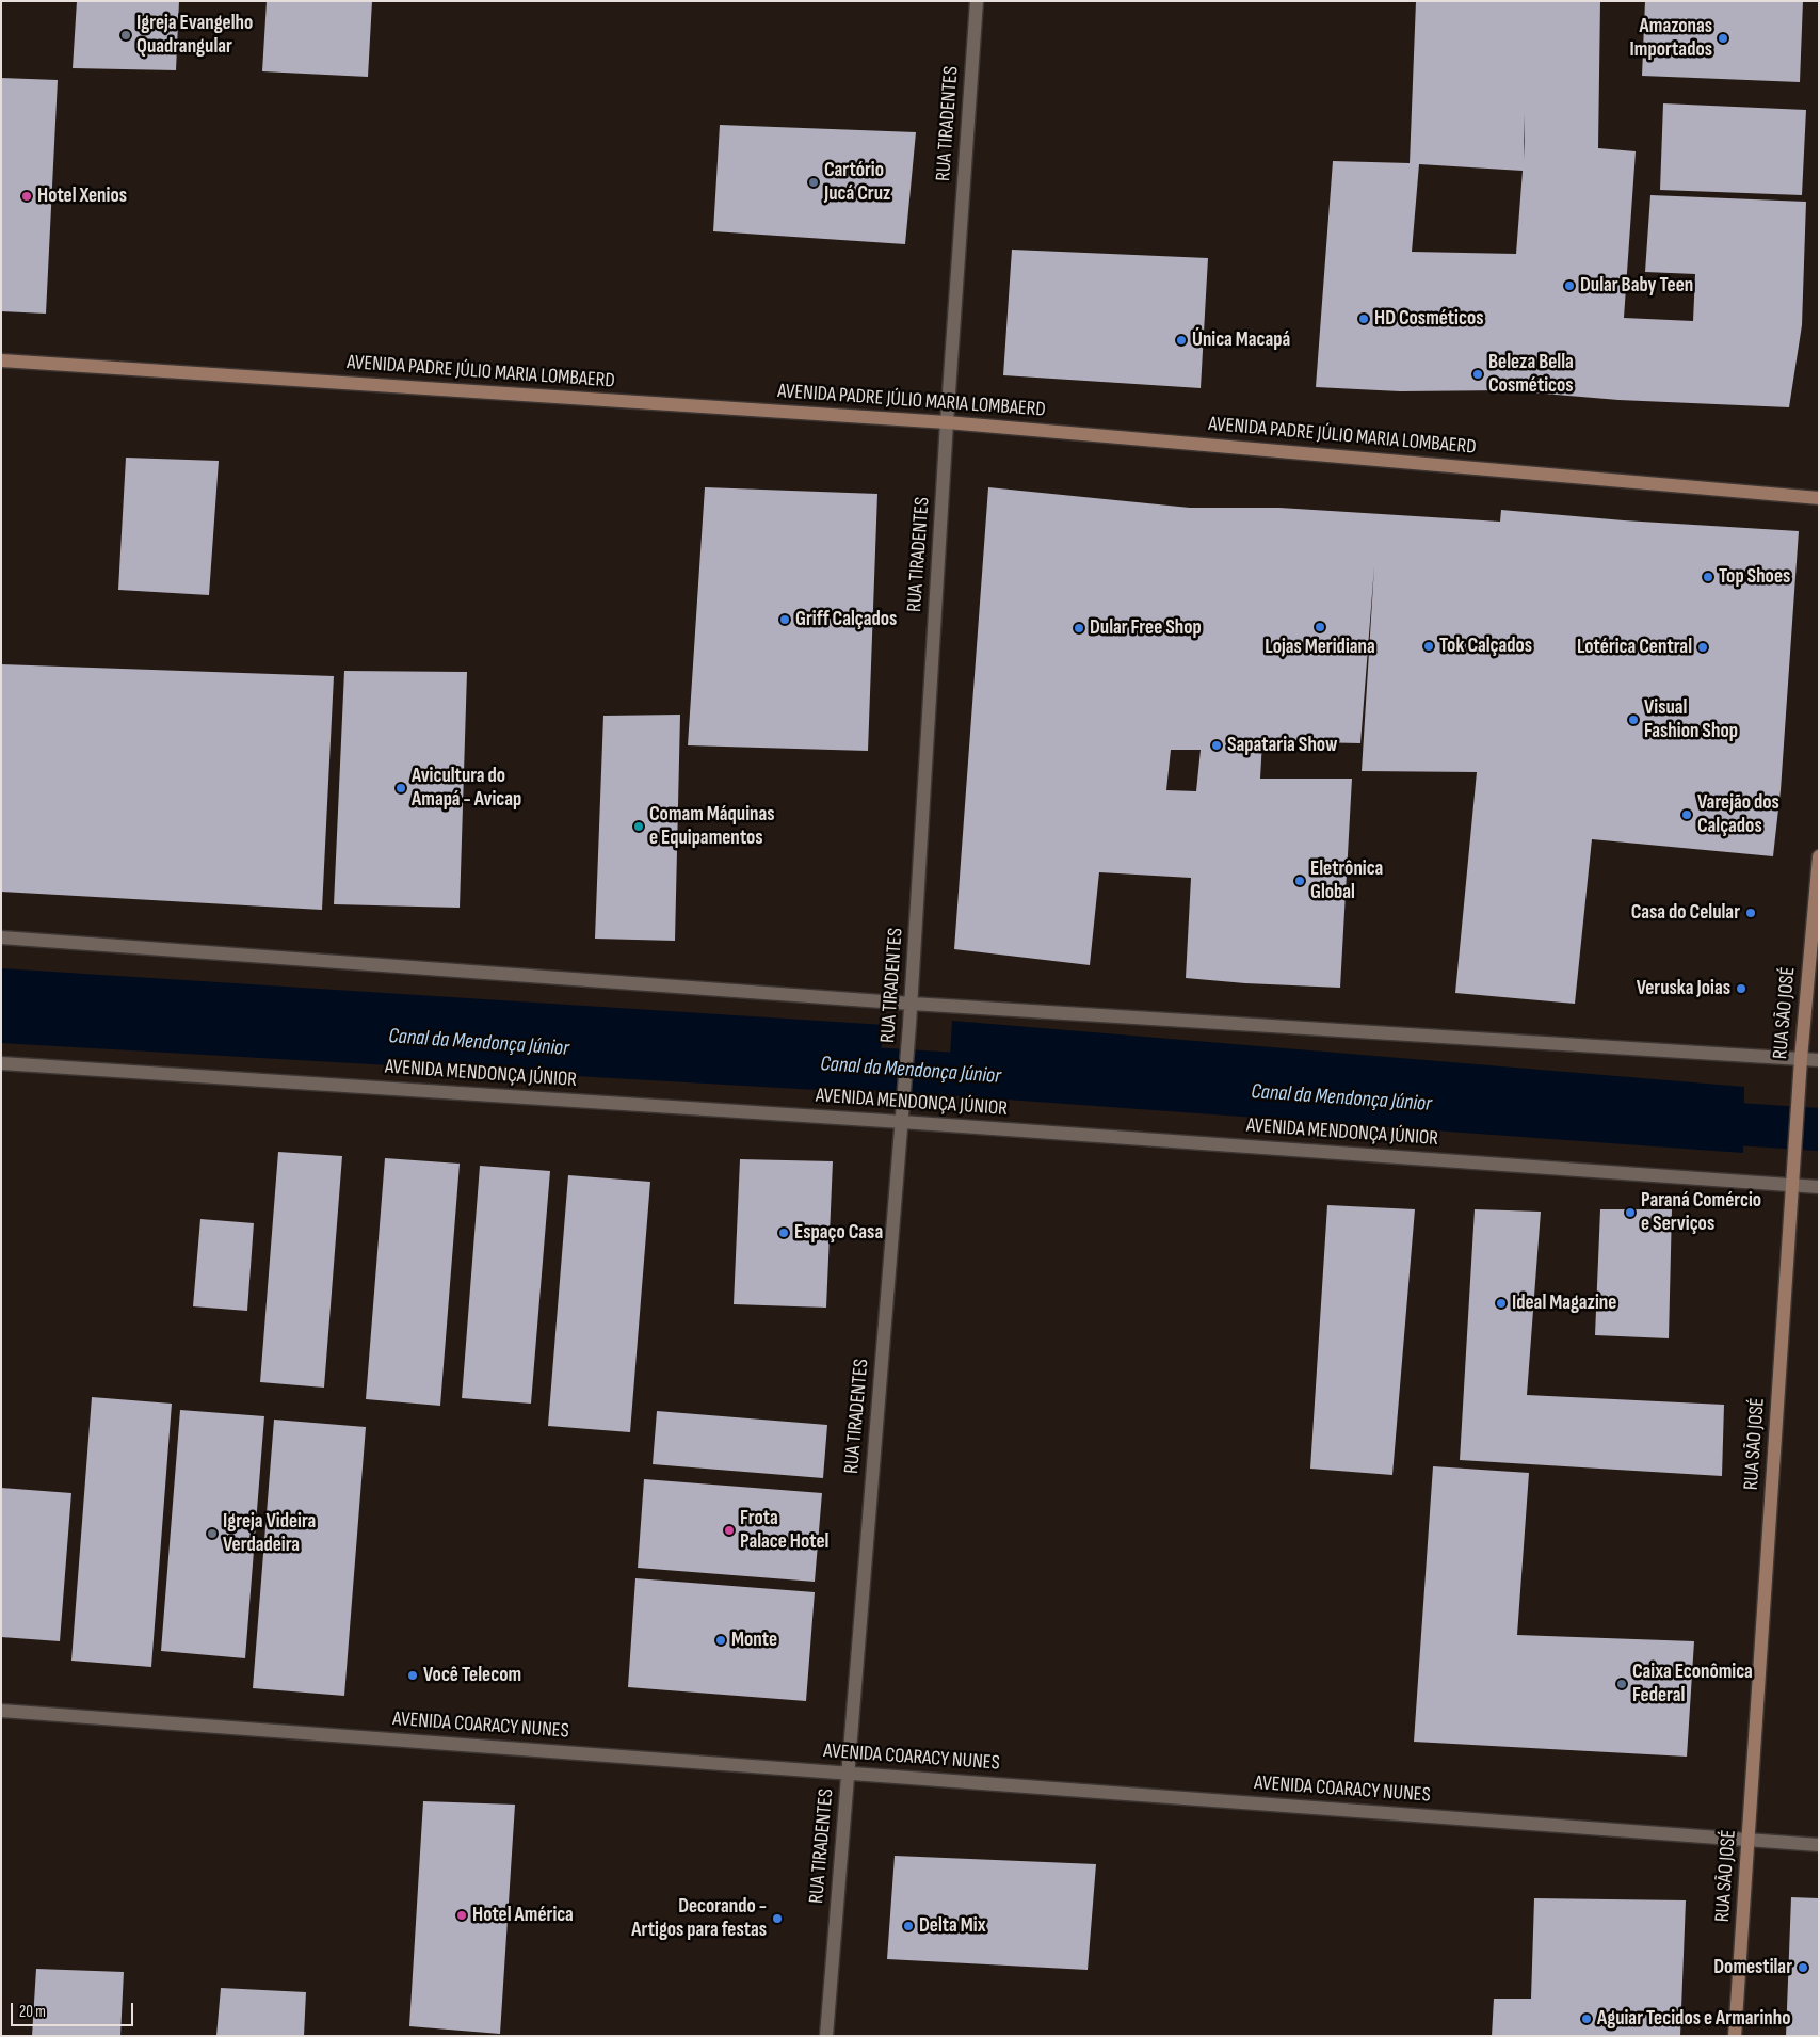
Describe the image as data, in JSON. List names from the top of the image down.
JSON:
{
  "streets": {
    "main road": ["AVENIDA PADRE JÚLIO MARIA LOMBAERD", "RUA SÃO JOSÉ"],
    "street": ["RUA TIRADENTES", "AVENIDA MENDONÇA JÚNIOR", "AVENIDA COARACY NUNES"]
  },
  "crossings": [
    ["RUA TIRADENTES", "AVENIDA PADRE JÚLIO MARIA LOMBAERD"],
    ["RUA TIRADENTES", "AVENIDA MENDONÇA JÚNIOR"],
    ["RUA TIRADENTES", "AVENIDA COARACY NUNES"],
    ["RUA SÃO JOSÉ", "AVENIDA MENDONÇA JÚNIOR"],
    ["RUA SÃO JOSÉ", "AVENIDA COARACY NUNES"]
  ],
  "water": ["Canal da Mendonça Júnior"],
  "places": [
    "Igreja Evangelho Quadrangular",
    "Amazonas Importados",
    "Cartório Jucá Cruz",
    "Hotel Xenios",
    "Dular Baby Teen",
    "HD Cosméticos",
    "Única Macapá",
    "Beleza Bella Cosméticos",
    "Top Shoes",
    "Griff Calçados",
    "Lojas Meridiana",
    "Dular Free Shop",
    "Tok Calçados",
    "Lotérica Central",
    "Visual Fashion Shop",
    "Sapataria Show",
    "Avicultura do Amapá - Avicap",
    "Varejão dos Calçados",
    "Comam Máquinas e Equipamentos",
    "Eletrônica Global",
    "Casa do Celular",
    "Veruska Joias",
    "Paraná Comércio e Serviços",
    "Espaço Casa",
    "Ideal Magazine",
    "Frota Palace Hotel",
    "Igreja Videira Verdadeira",
    "Monte",
    "Você Telecom",
    "Caixa Econômica Federal",
    "Hotel América",
    "Decorando - Artigos para festas",
    "Delta Mix",
    "Domestilar",
    "Aguiar Tecidos e Armarinho"
  ],
  "scale_bar": "20 m"
}
